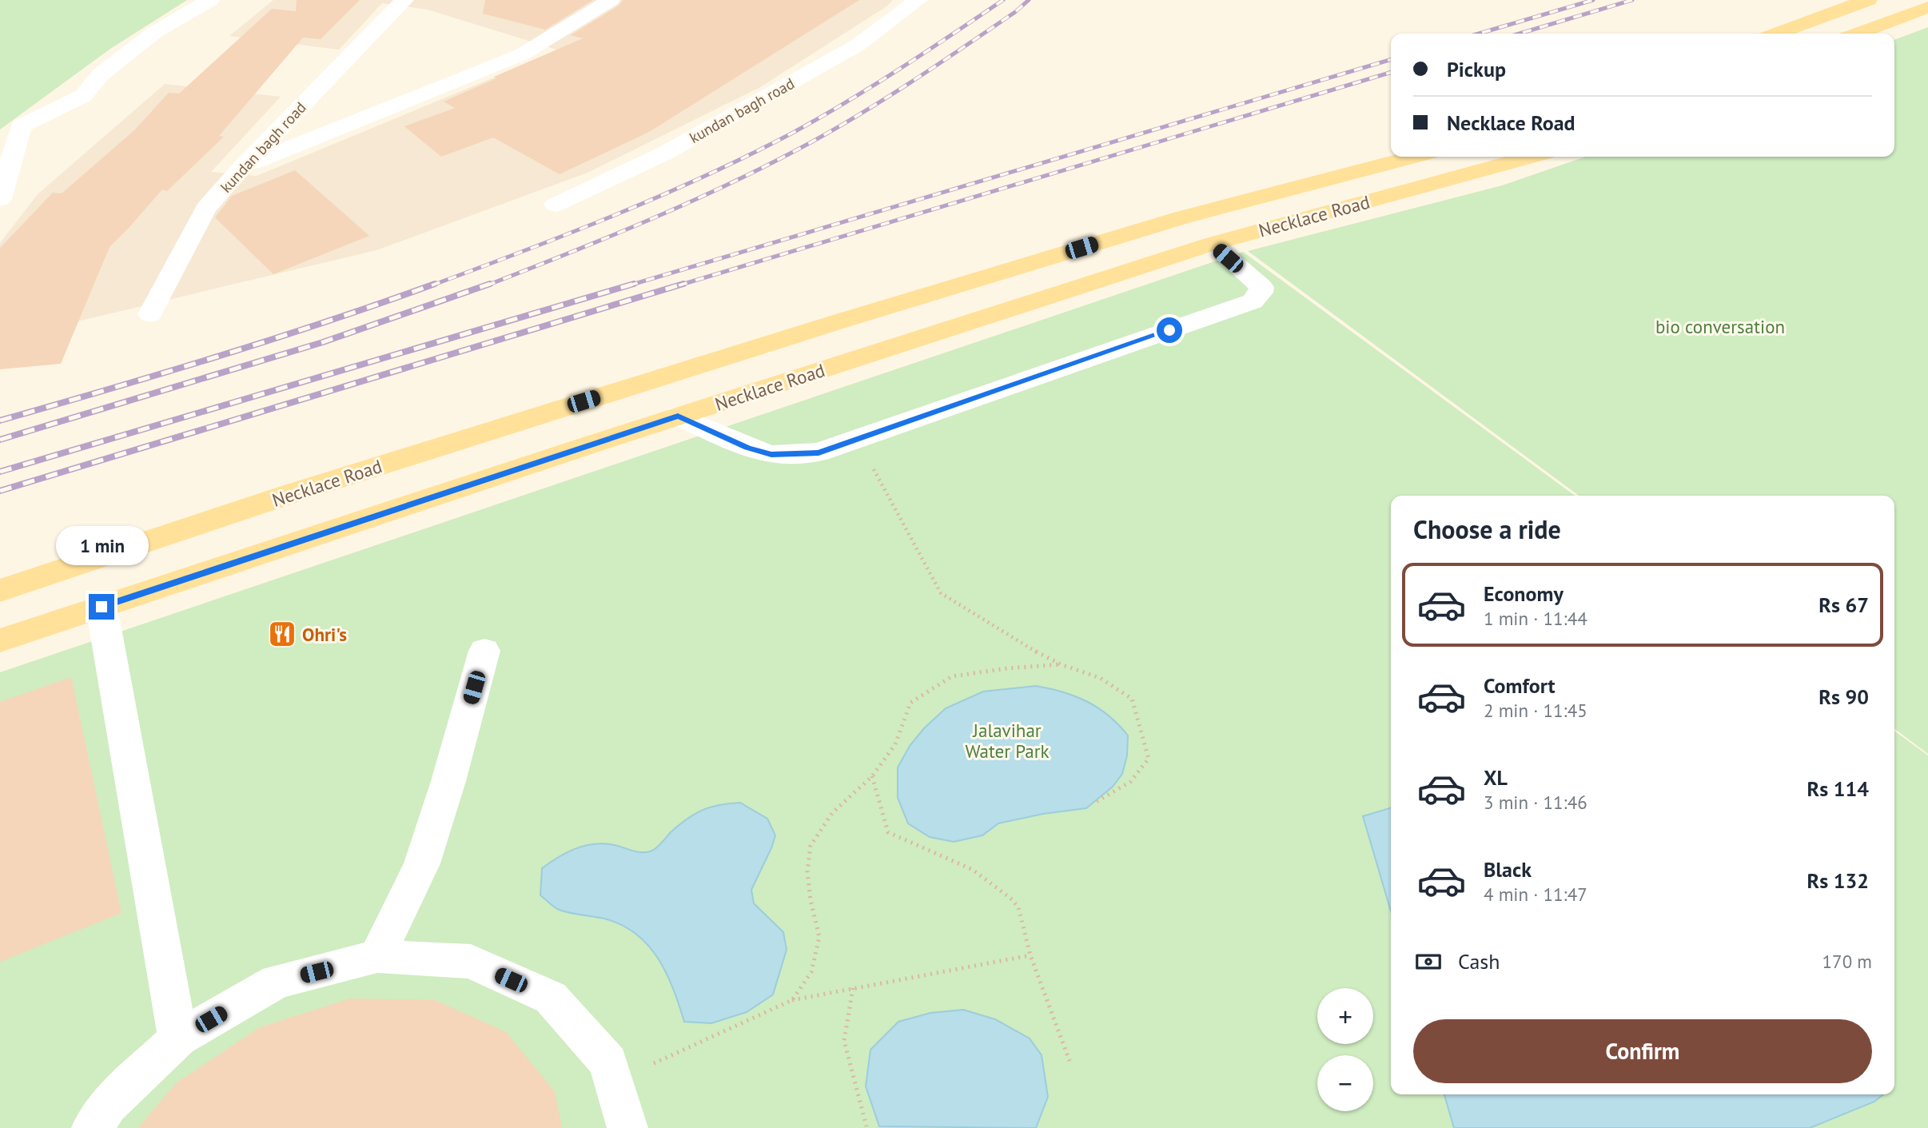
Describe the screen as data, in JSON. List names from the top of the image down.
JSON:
{
  "streets": {
    "main road": ["Necklace Road"],
    "street": ["kundan bagh road"]
  },
  "parks": ["bio conversation", "Jalavihar Water Park"],
  "places": {
    "restaurant": ["Ohri's"]
  },
  "page": {
    "banner": ["Pickup", "Necklace Road"],
    "heading": "Choose a ride",
    "bubble": "1 min",
    "list": [
      {
        "name": "Economy",
        "note": "1 min · 11:44",
        "value": "Rs 67"
      },
      {
        "name": "Comfort",
        "note": "2 min · 11:45",
        "value": "Rs 90"
      },
      {
        "name": "XL",
        "note": "3 min · 11:46",
        "value": "Rs 114"
      },
      {
        "name": "Black",
        "note": "4 min · 11:47",
        "value": "Rs 132"
      }
    ],
    "pay": ["Cash", "170 m"],
    "map_buttons": ["+", "−"],
    "buttons": "Confirm"
  }
}
